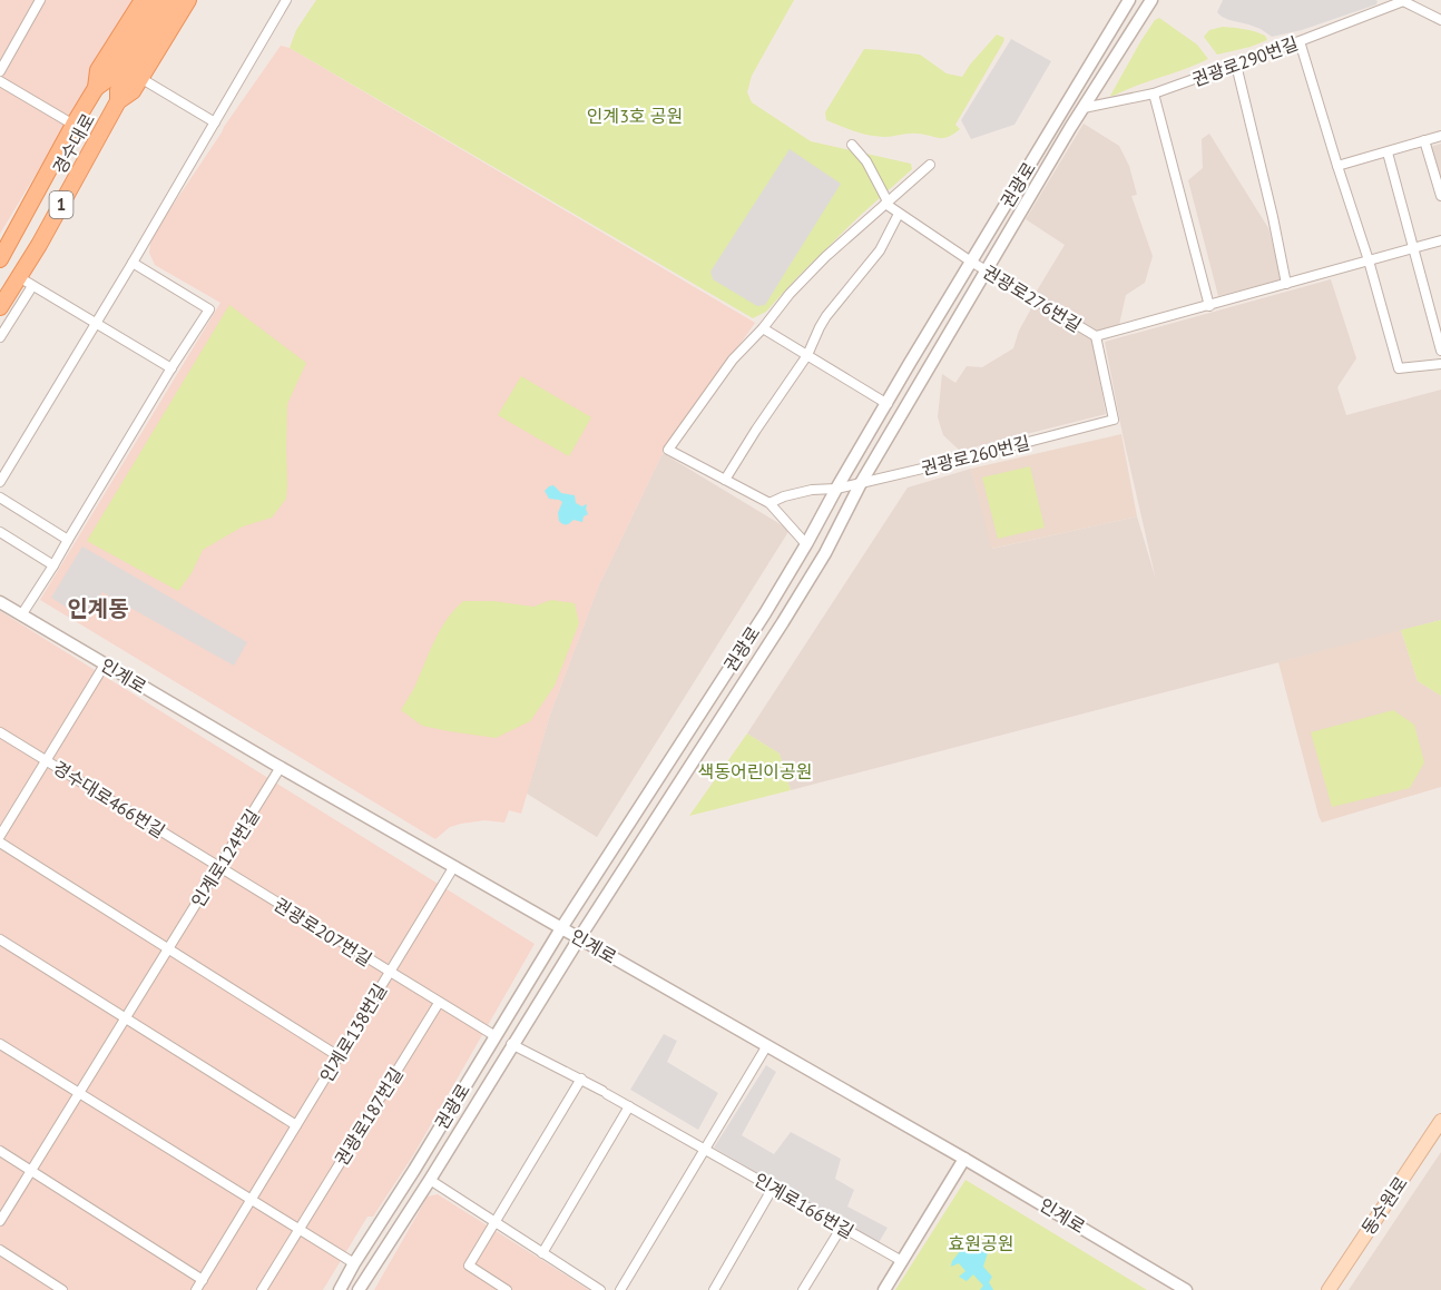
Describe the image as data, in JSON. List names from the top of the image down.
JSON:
{
  "streets": {
    "main road": ["경수대로", "1", "동수원로"],
    "street": [
      "권광로290번길",
      "권광로",
      "권광로276번길",
      "권광로260번길",
      "인계로",
      "경수대로466번길",
      "인계로124번길",
      "권광로207번길",
      "인계로138번길",
      "권광로187번길",
      "인계로166번길"
    ]
  },
  "crossings": [
    ["권광로290번길", "권광로"],
    ["경수대로", "1"],
    ["권광로", "권광로276번길"],
    ["권광로", "권광로260번길"],
    ["권광로", "인계로"],
    ["권광로", "권광로207번길"],
    ["권광로", "인계로166번길"],
    ["권광로276번길", "권광로260번길"],
    ["인계로", "인계로124번길"],
    ["인계로", "인계로138번길"],
    ["경수대로466번길", "인계로124번길"],
    ["경수대로466번길", "권광로207번길"],
    ["인계로124번길", "권광로207번길"],
    ["권광로207번길", "인계로138번길"],
    ["권광로207번길", "권광로187번길"]
  ],
  "districts": ["인계동"],
  "parks": ["인계3호 공원", "색동어린이공원", "효원공원"]
}
